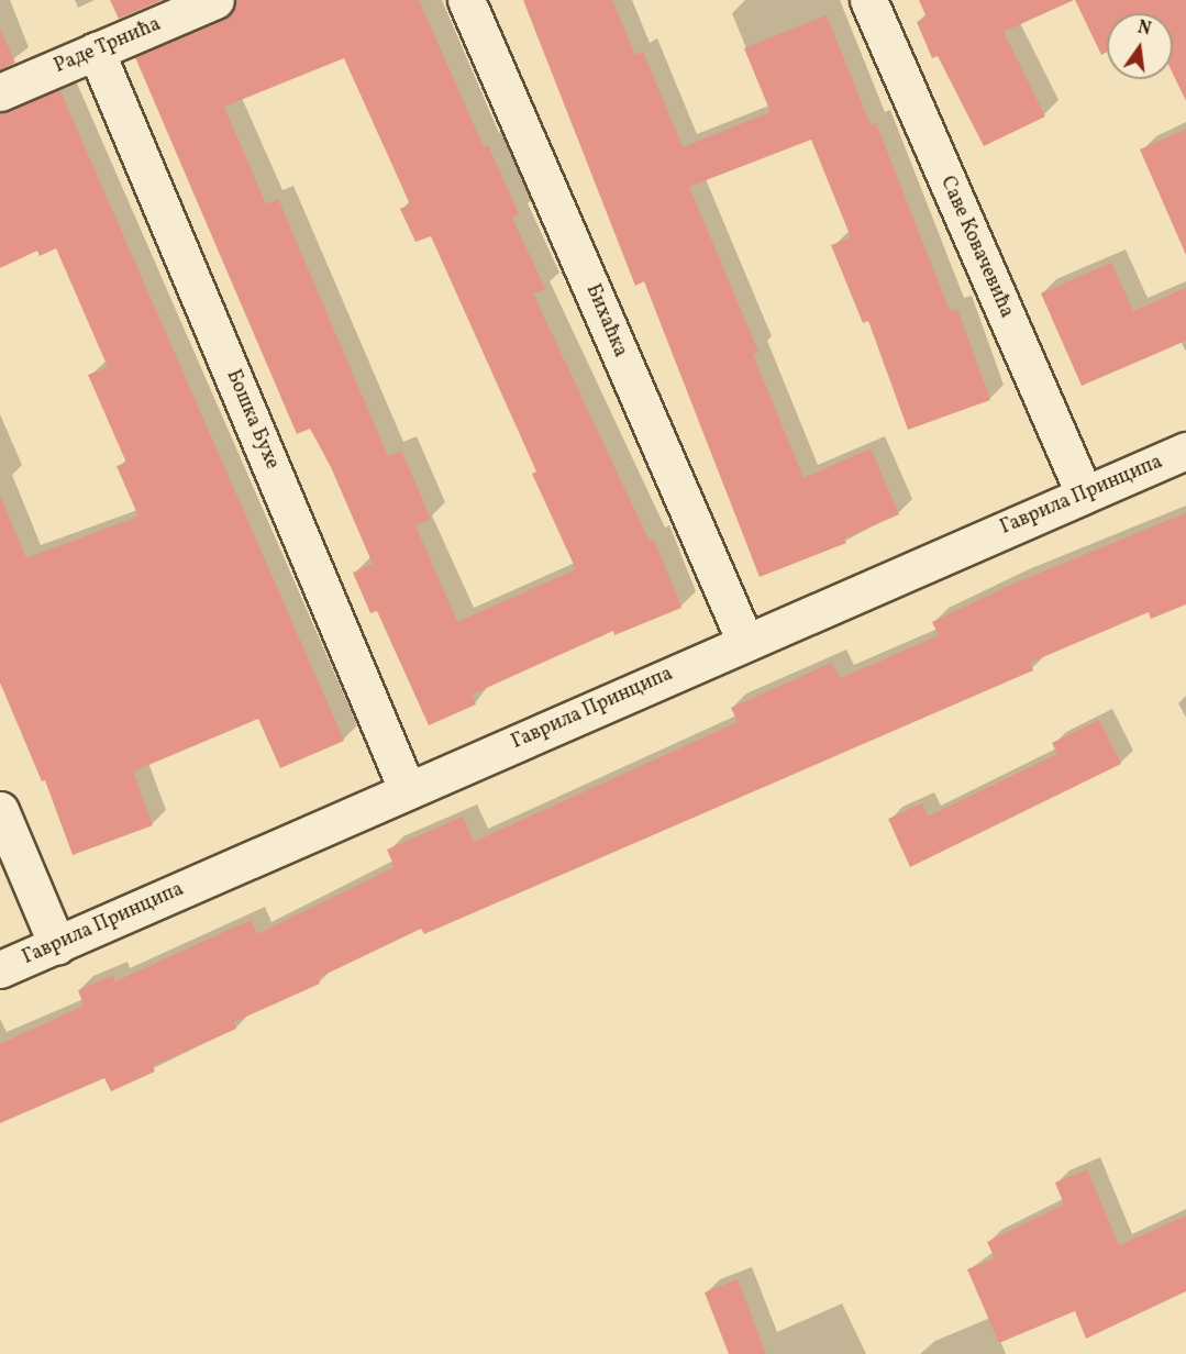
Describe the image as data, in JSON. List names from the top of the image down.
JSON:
{
  "streets": {
    "street": [
      "Раде Трнића",
      "Саве Ковачевића",
      "Бихаћка",
      "Бошка Бухе",
      "Гаврила Принципа"
    ]
  },
  "crossings": [
    ["Раде Трнића", "Бошка Бухе"],
    ["Саве Ковачевића", "Гаврила Принципа"],
    ["Бихаћка", "Гаврила Принципа"],
    ["Бошка Бухе", "Гаврила Принципа"]
  ],
  "north": "top"
}
